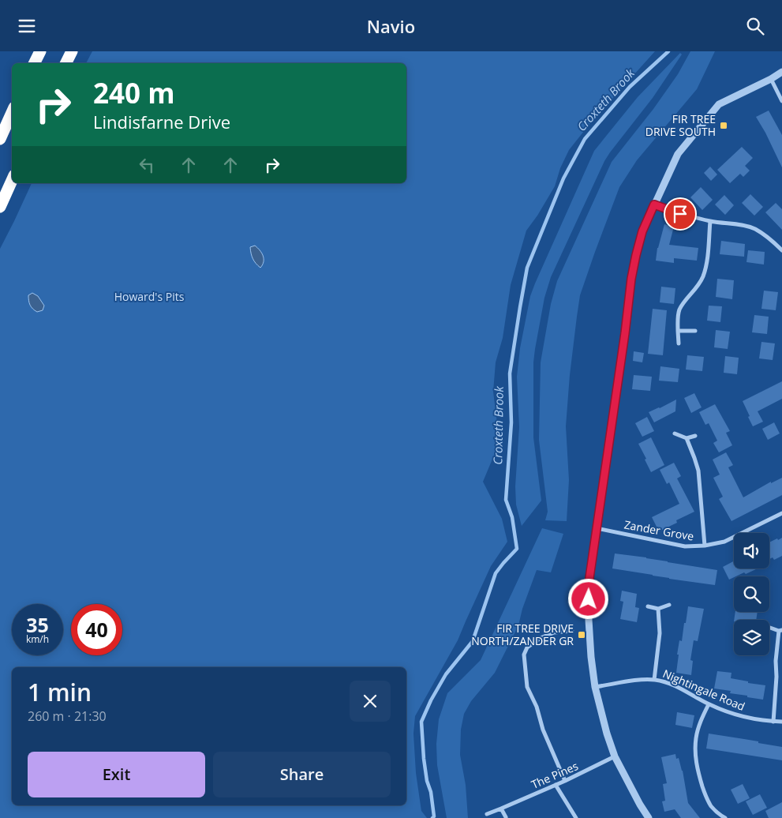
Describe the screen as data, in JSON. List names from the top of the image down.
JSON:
{
  "streets": {
    "street": ["Zander Grove", "Nightingale Road", "The Pines"]
  },
  "water": ["Croxteth Brook"],
  "parks": ["Howard's Pits"],
  "places": {
    "transit": ["FIR TREE DRIVE SOUTH", "FIR TREE DRIVE NORTH/ZANDER GR"]
  },
  "page": {
    "header": "Navio",
    "turn": ["240 m", "Lindisfarne Drive"],
    "speed": "35 km/h",
    "limit": "40",
    "heading": ["1 min", "260 m · 21:30"],
    "buttons": ["Exit", "Share"]
  }
}
